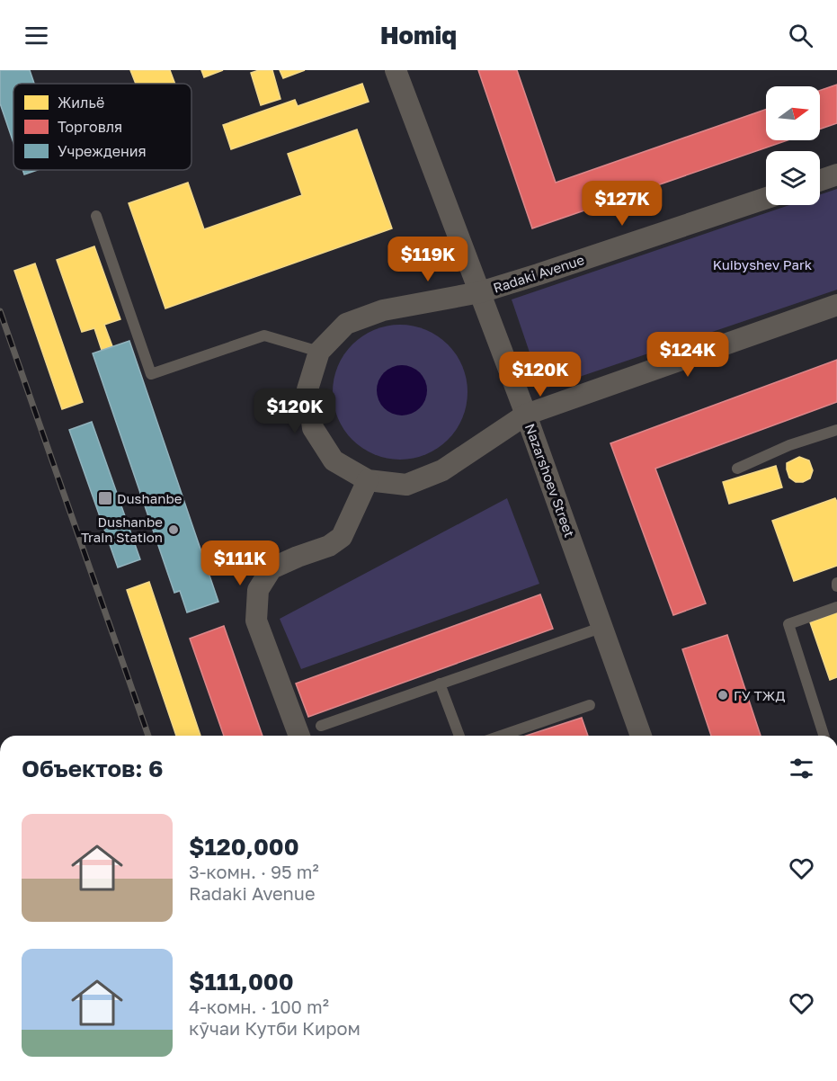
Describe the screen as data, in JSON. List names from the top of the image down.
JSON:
{
  "streets": {
    "street": ["Radaki Avenue", "Nazarshoev Street"]
  },
  "crossings": [
    ["Radaki Avenue", "Nazarshoev Street"]
  ],
  "parks": ["Kuibyshev Park"],
  "places": {
    "transit": ["Dushanbe"],
    "other": ["Dushanbe Train Station", "ГУ ТЖД"]
  },
  "legend": ["Жильё", "Торговля", "Учреждения"],
  "north": "right",
  "page": {
    "header": "Homiq",
    "price": [
      "$127K",
      "$119K",
      "$124K",
      "$120K",
      "$120K",
      "$111K"
    ],
    "heading": "Объектов: 6",
    "list": [
      {
        "name": "$120,000",
        "note": "3-комн. · 95 m² · Radaki Avenue"
      },
      {
        "name": "$111,000",
        "note": "4-комн. · 100 m² · кӯчаи Кутби Киром"
      }
    ]
  }
}
